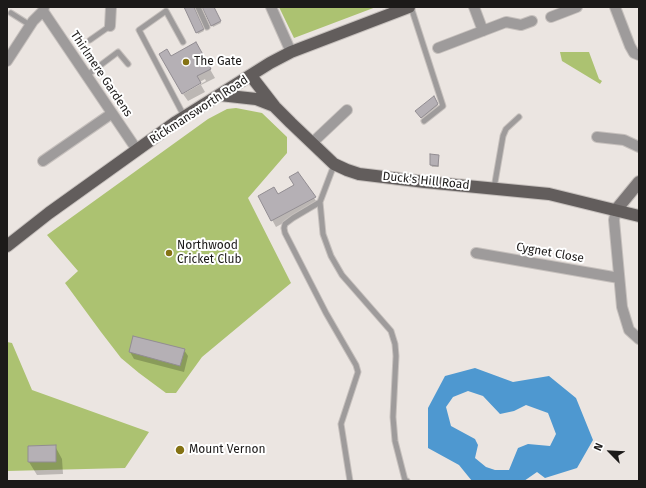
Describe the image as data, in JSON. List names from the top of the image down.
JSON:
{
  "streets": {
    "main road": ["Rickmansworth Road", "Duck's Hill Road"],
    "street": ["Thirlmere Gardens", "Cygnet Close"]
  },
  "crossings": [
    ["Thirlmere Gardens", "Rickmansworth Road"],
    ["Rickmansworth Road", "Duck's Hill Road"]
  ],
  "places": ["The Gate", "Northwood Cricket Club", "Mount Vernon"],
  "north": "top left"
}
